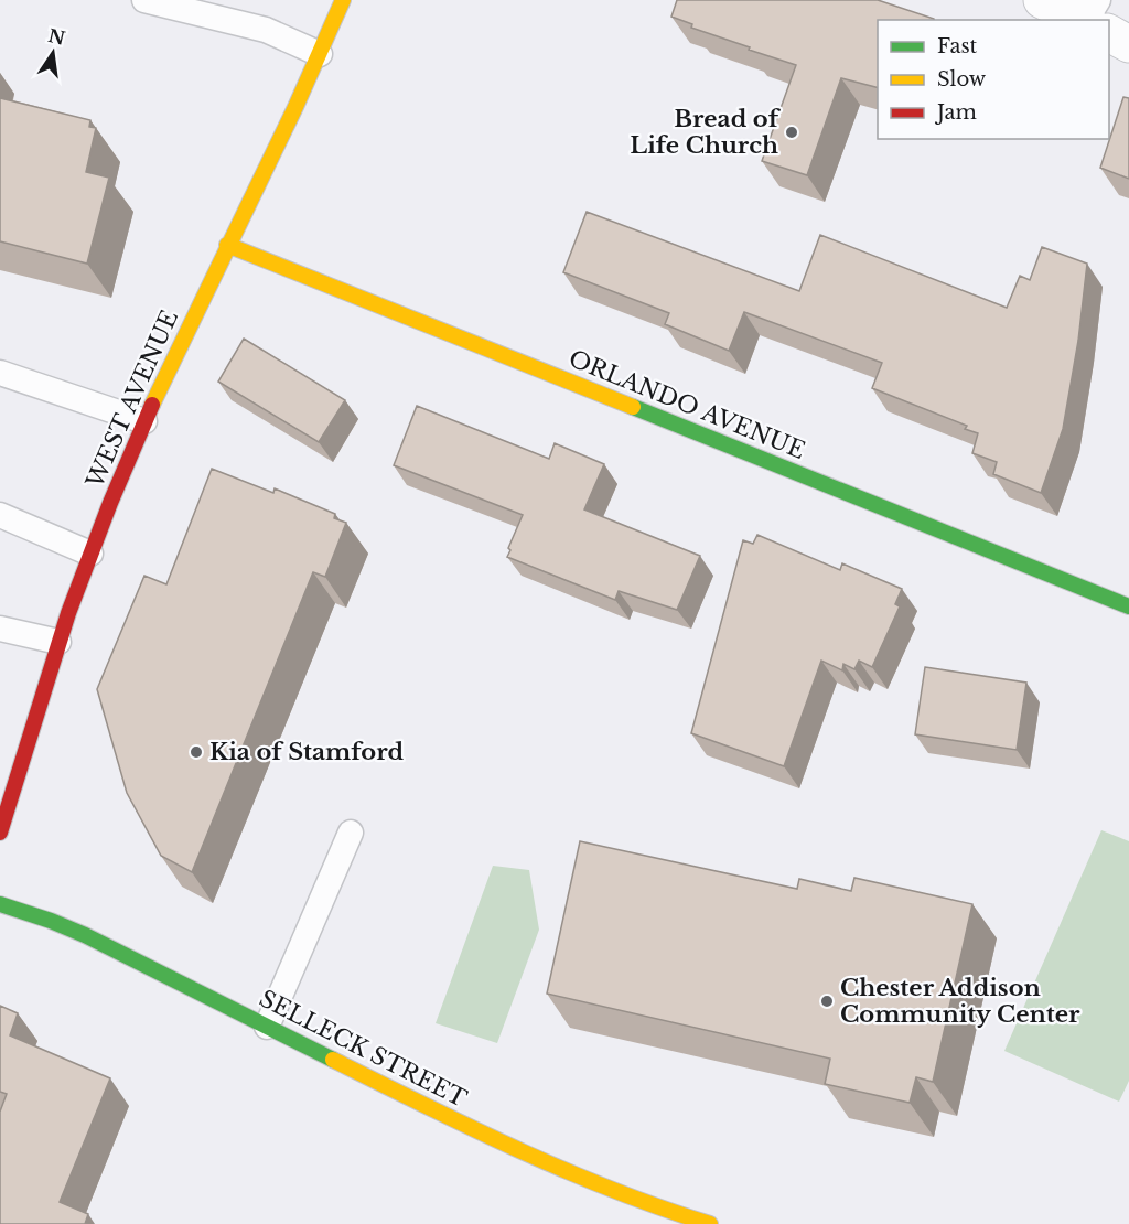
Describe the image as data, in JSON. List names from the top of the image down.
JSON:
{
  "streets": {
    "main road": ["WEST AVENUE", "ORLANDO AVENUE", "SELLECK STREET"]
  },
  "crossings": [
    ["WEST AVENUE", "ORLANDO AVENUE"]
  ],
  "places": ["Bread of Life Church", "Kia of Stamford", "Chester Addison Community Center"],
  "legend": ["Fast", "Slow", "Jam"],
  "north": "top"
}
